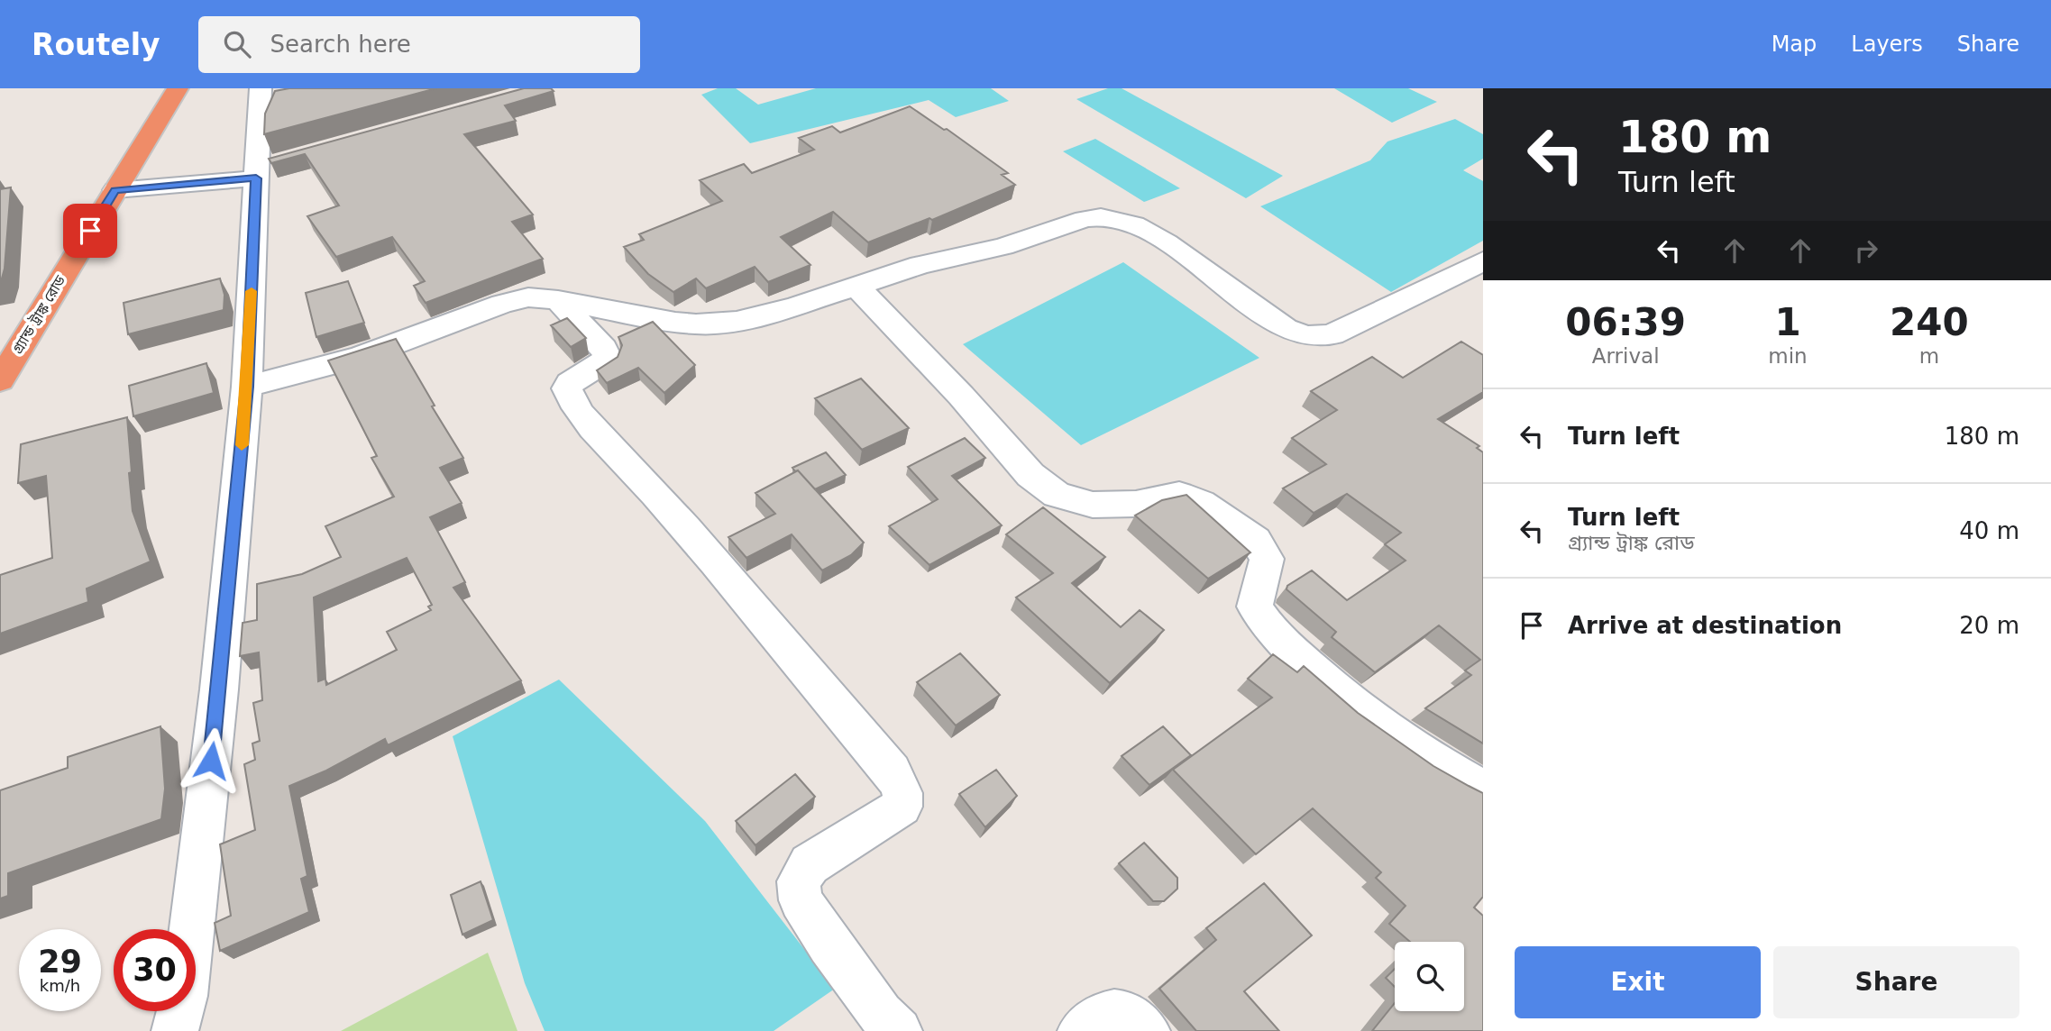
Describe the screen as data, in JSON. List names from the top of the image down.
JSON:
{
  "streets": {
    "highway": ["গ্র্যান্ড ট্রাঙ্ক রোড"]
  },
  "page": {
    "header": "Routely",
    "search": "Search here",
    "nav": ["Map", "Layers", "Share"],
    "turn": ["180 m", "Turn left"],
    "eta": [
      "06:39",
      "Arrival",
      "1",
      "min",
      "240",
      "m"
    ],
    "list": [
      {
        "name": "Turn left",
        "value": "180 m"
      },
      {
        "name": "Turn left",
        "note": "গ্র্যান্ড ট্রাঙ্ক রোড",
        "value": "40 m"
      },
      {
        "name": "Arrive at destination",
        "value": "20 m"
      }
    ],
    "speed": "29 km/h",
    "limit": "30",
    "buttons": ["Exit", "Share"]
  }
}
